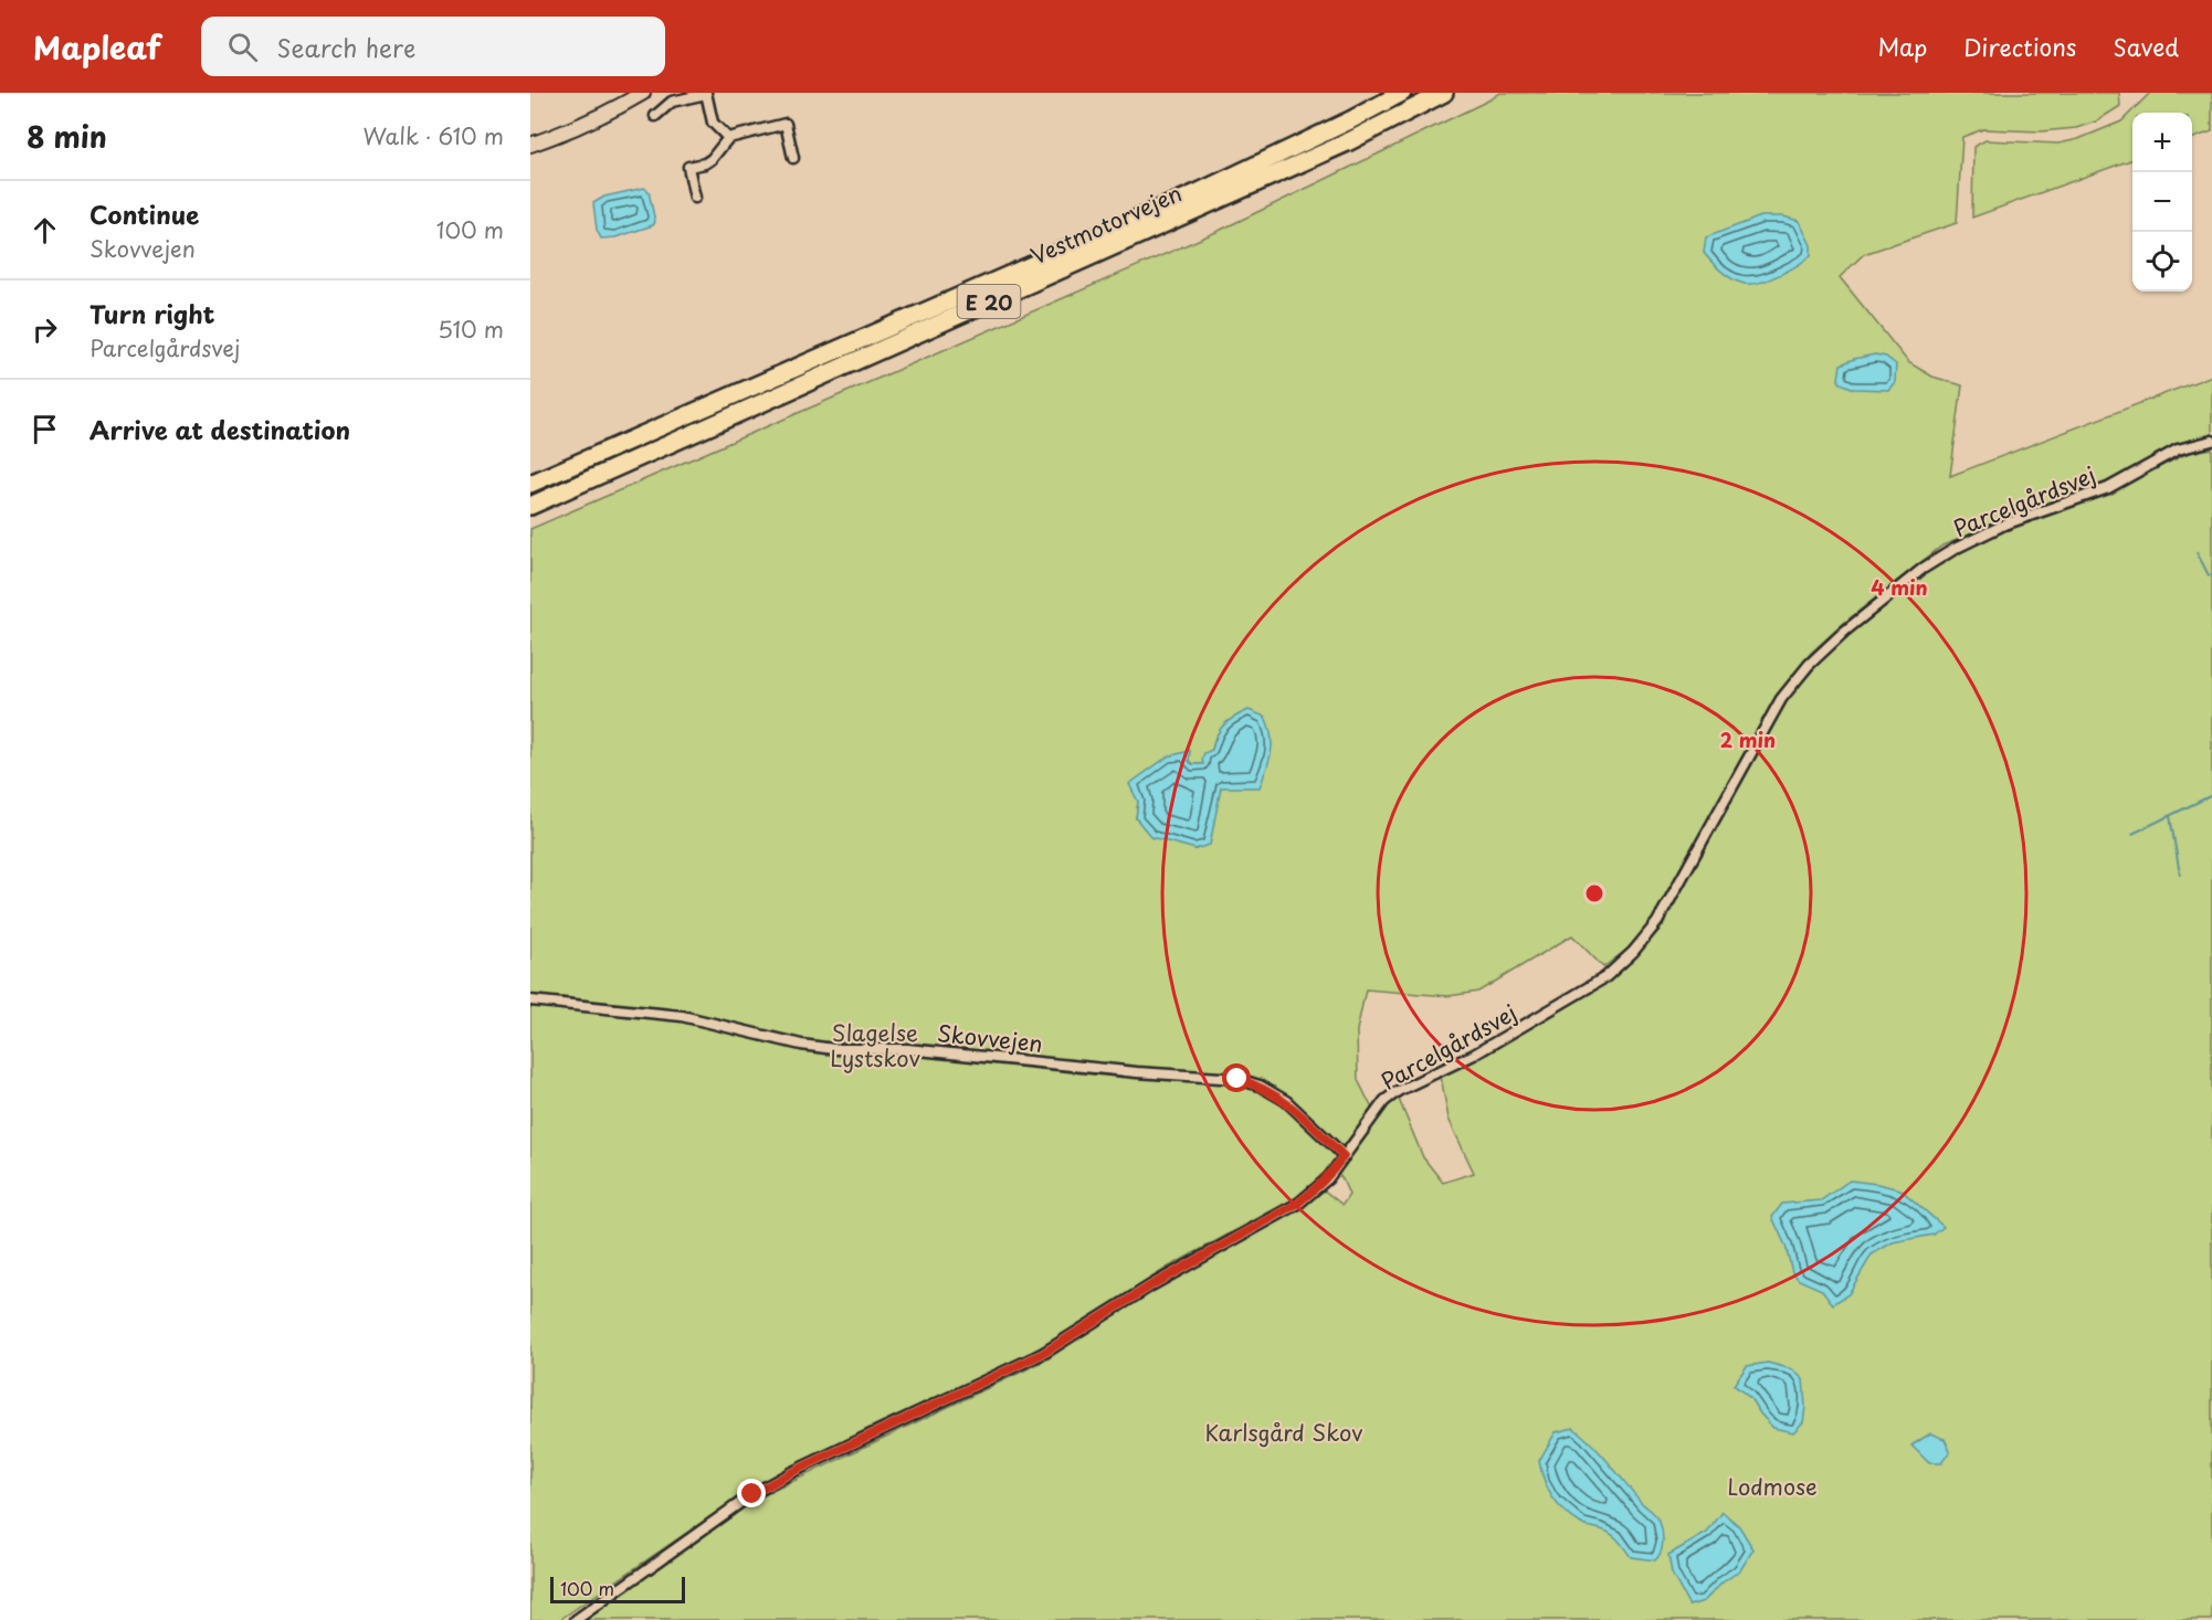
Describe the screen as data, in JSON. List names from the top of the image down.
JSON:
{
  "streets": {
    "highway": ["Vestmotorvejen", "E 20"],
    "street": ["Parcelgårdsvej", "Skovvejen"]
  },
  "crossings": [
    ["Parcelgårdsvej", "Skovvejen"]
  ],
  "parks": ["Slagelse Lystskov", "Karlsgård Skov", "Lodmose"],
  "scale_bar": "100 m",
  "page": {
    "header": "Mapleaf",
    "search": "Search here",
    "nav": ["Map", "Directions", "Saved"],
    "heading": ["8 min", "Walk · 610 m"],
    "map_buttons": ["+", "−"],
    "list": [
      ["Continue", "Skovvejen", "100 m"],
      ["Turn right", "Parcelgårdsvej", "510 m"],
      "Arrive at destination"
    ],
    "scale": "100 m"
  },
  "rings": ["4 min", "2 min"]
}
